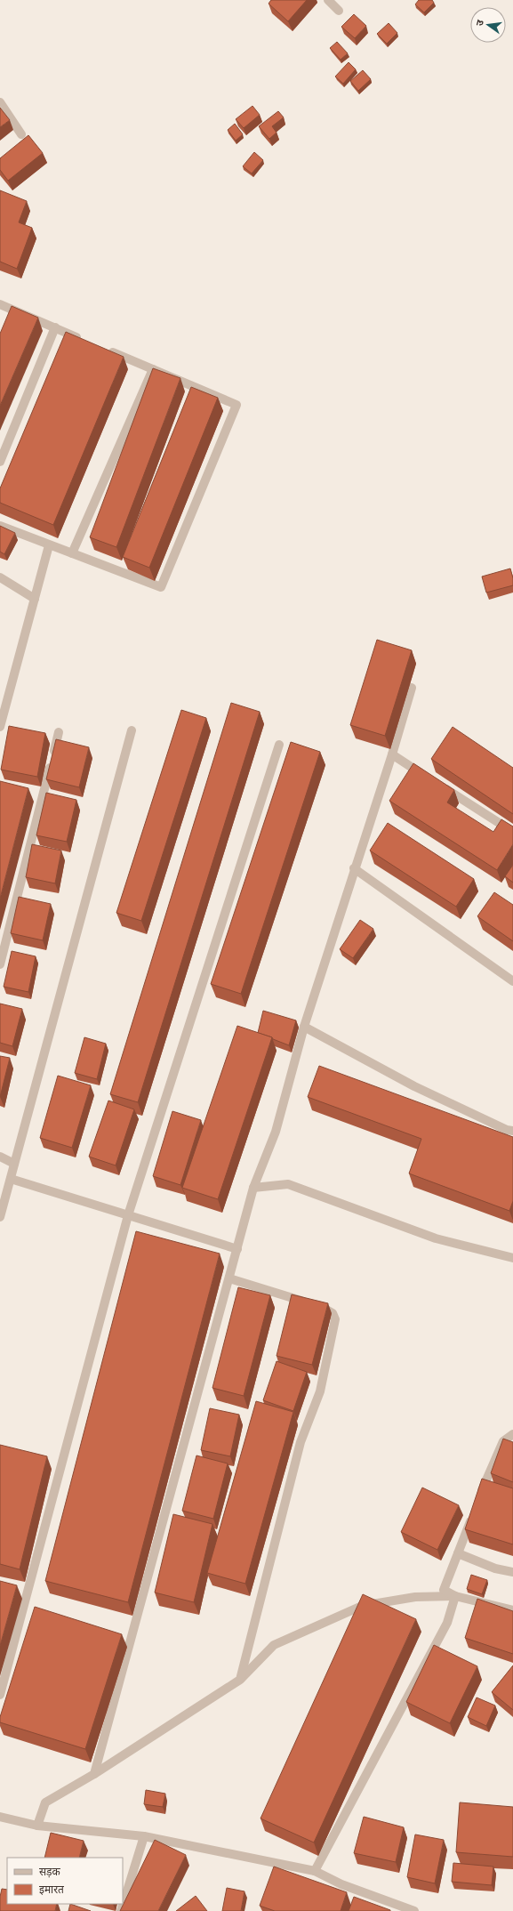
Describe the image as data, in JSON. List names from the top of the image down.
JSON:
{
  "legend": ["सड़क", "इमारत"],
  "north": "left"
}
